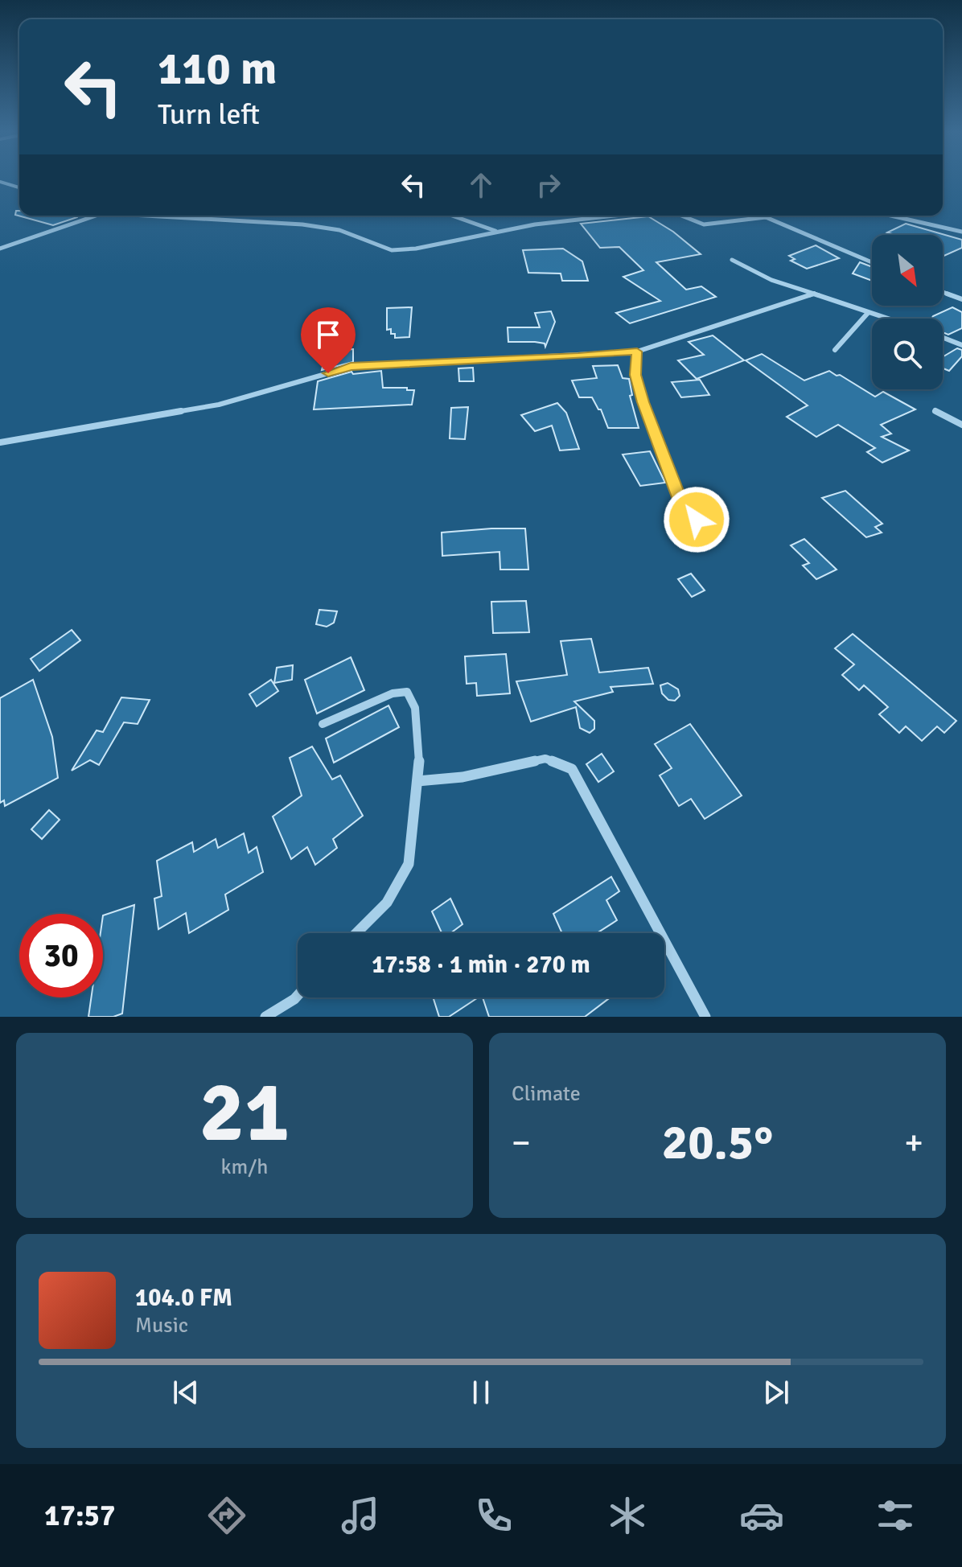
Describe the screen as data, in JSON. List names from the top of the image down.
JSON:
{
  "north": "bottom right",
  "page": {
    "turn": ["110 m", "Turn left"],
    "limit": "30",
    "trip": "17:58 · 1 min · 270 m",
    "tile": [
      ["21", "km/h"],
      "Climate"
    ],
    "heat": ["−", "20.5°", "+"],
    "song": ["104.0 FM", "Music"],
    "tabs": "17:57"
  }
}
